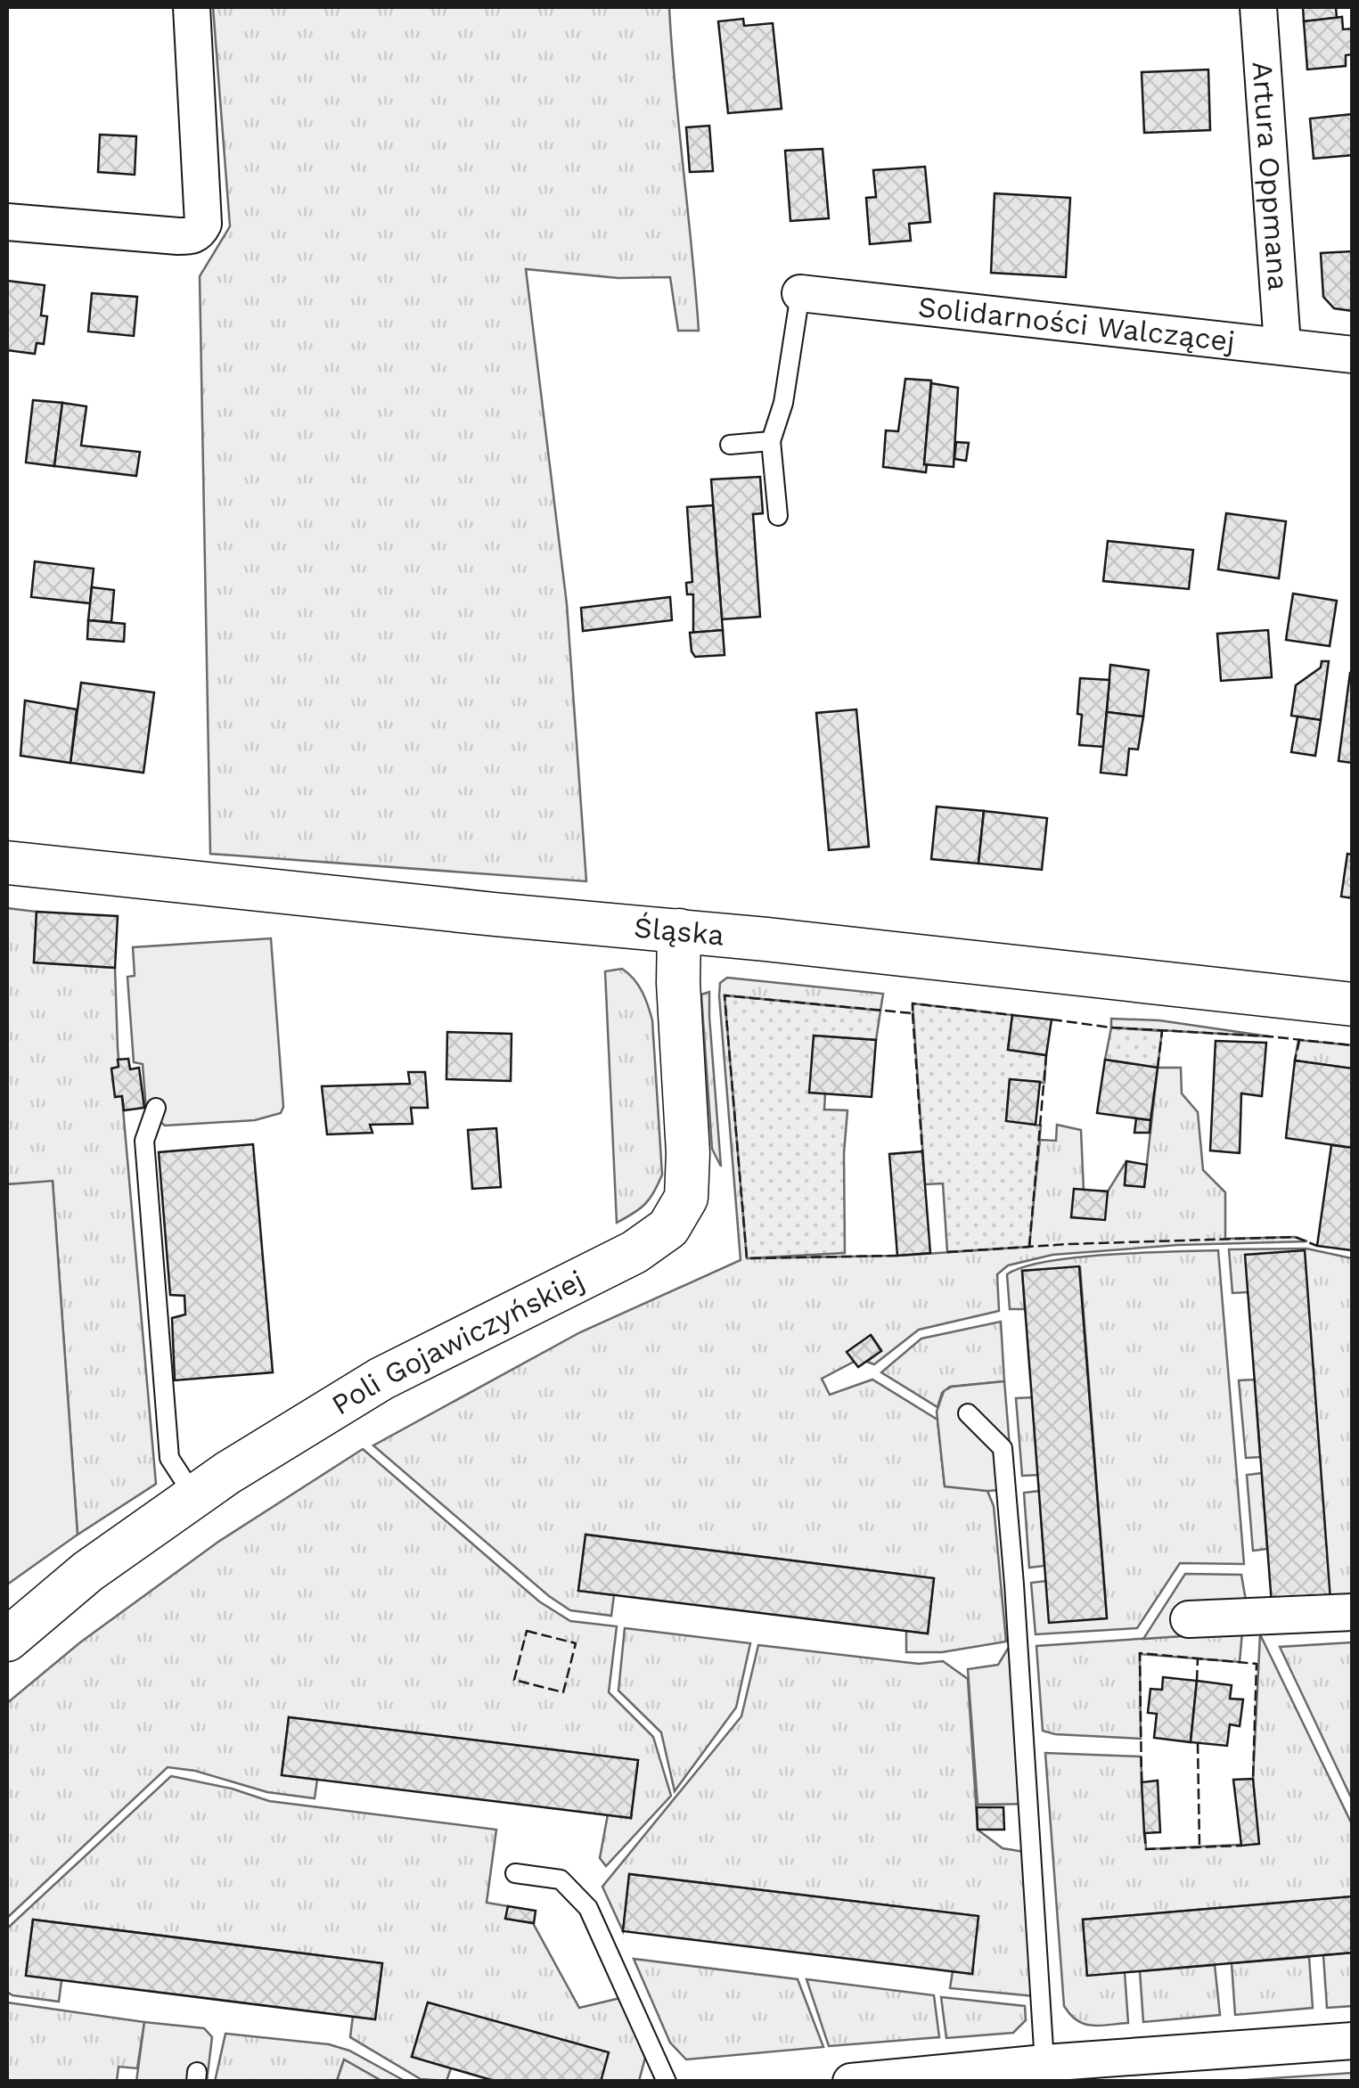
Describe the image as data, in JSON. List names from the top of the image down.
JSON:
{
  "streets": {
    "street": [
      "Artura Oppmana",
      "Solidarności Walczącej",
      "Śląska",
      "Poli Gojawiczyńskiej"
    ]
  },
  "crossings": [
    ["Artura Oppmana", "Solidarności Walczącej"],
    ["Śląska", "Poli Gojawiczyńskiej"]
  ]
}
